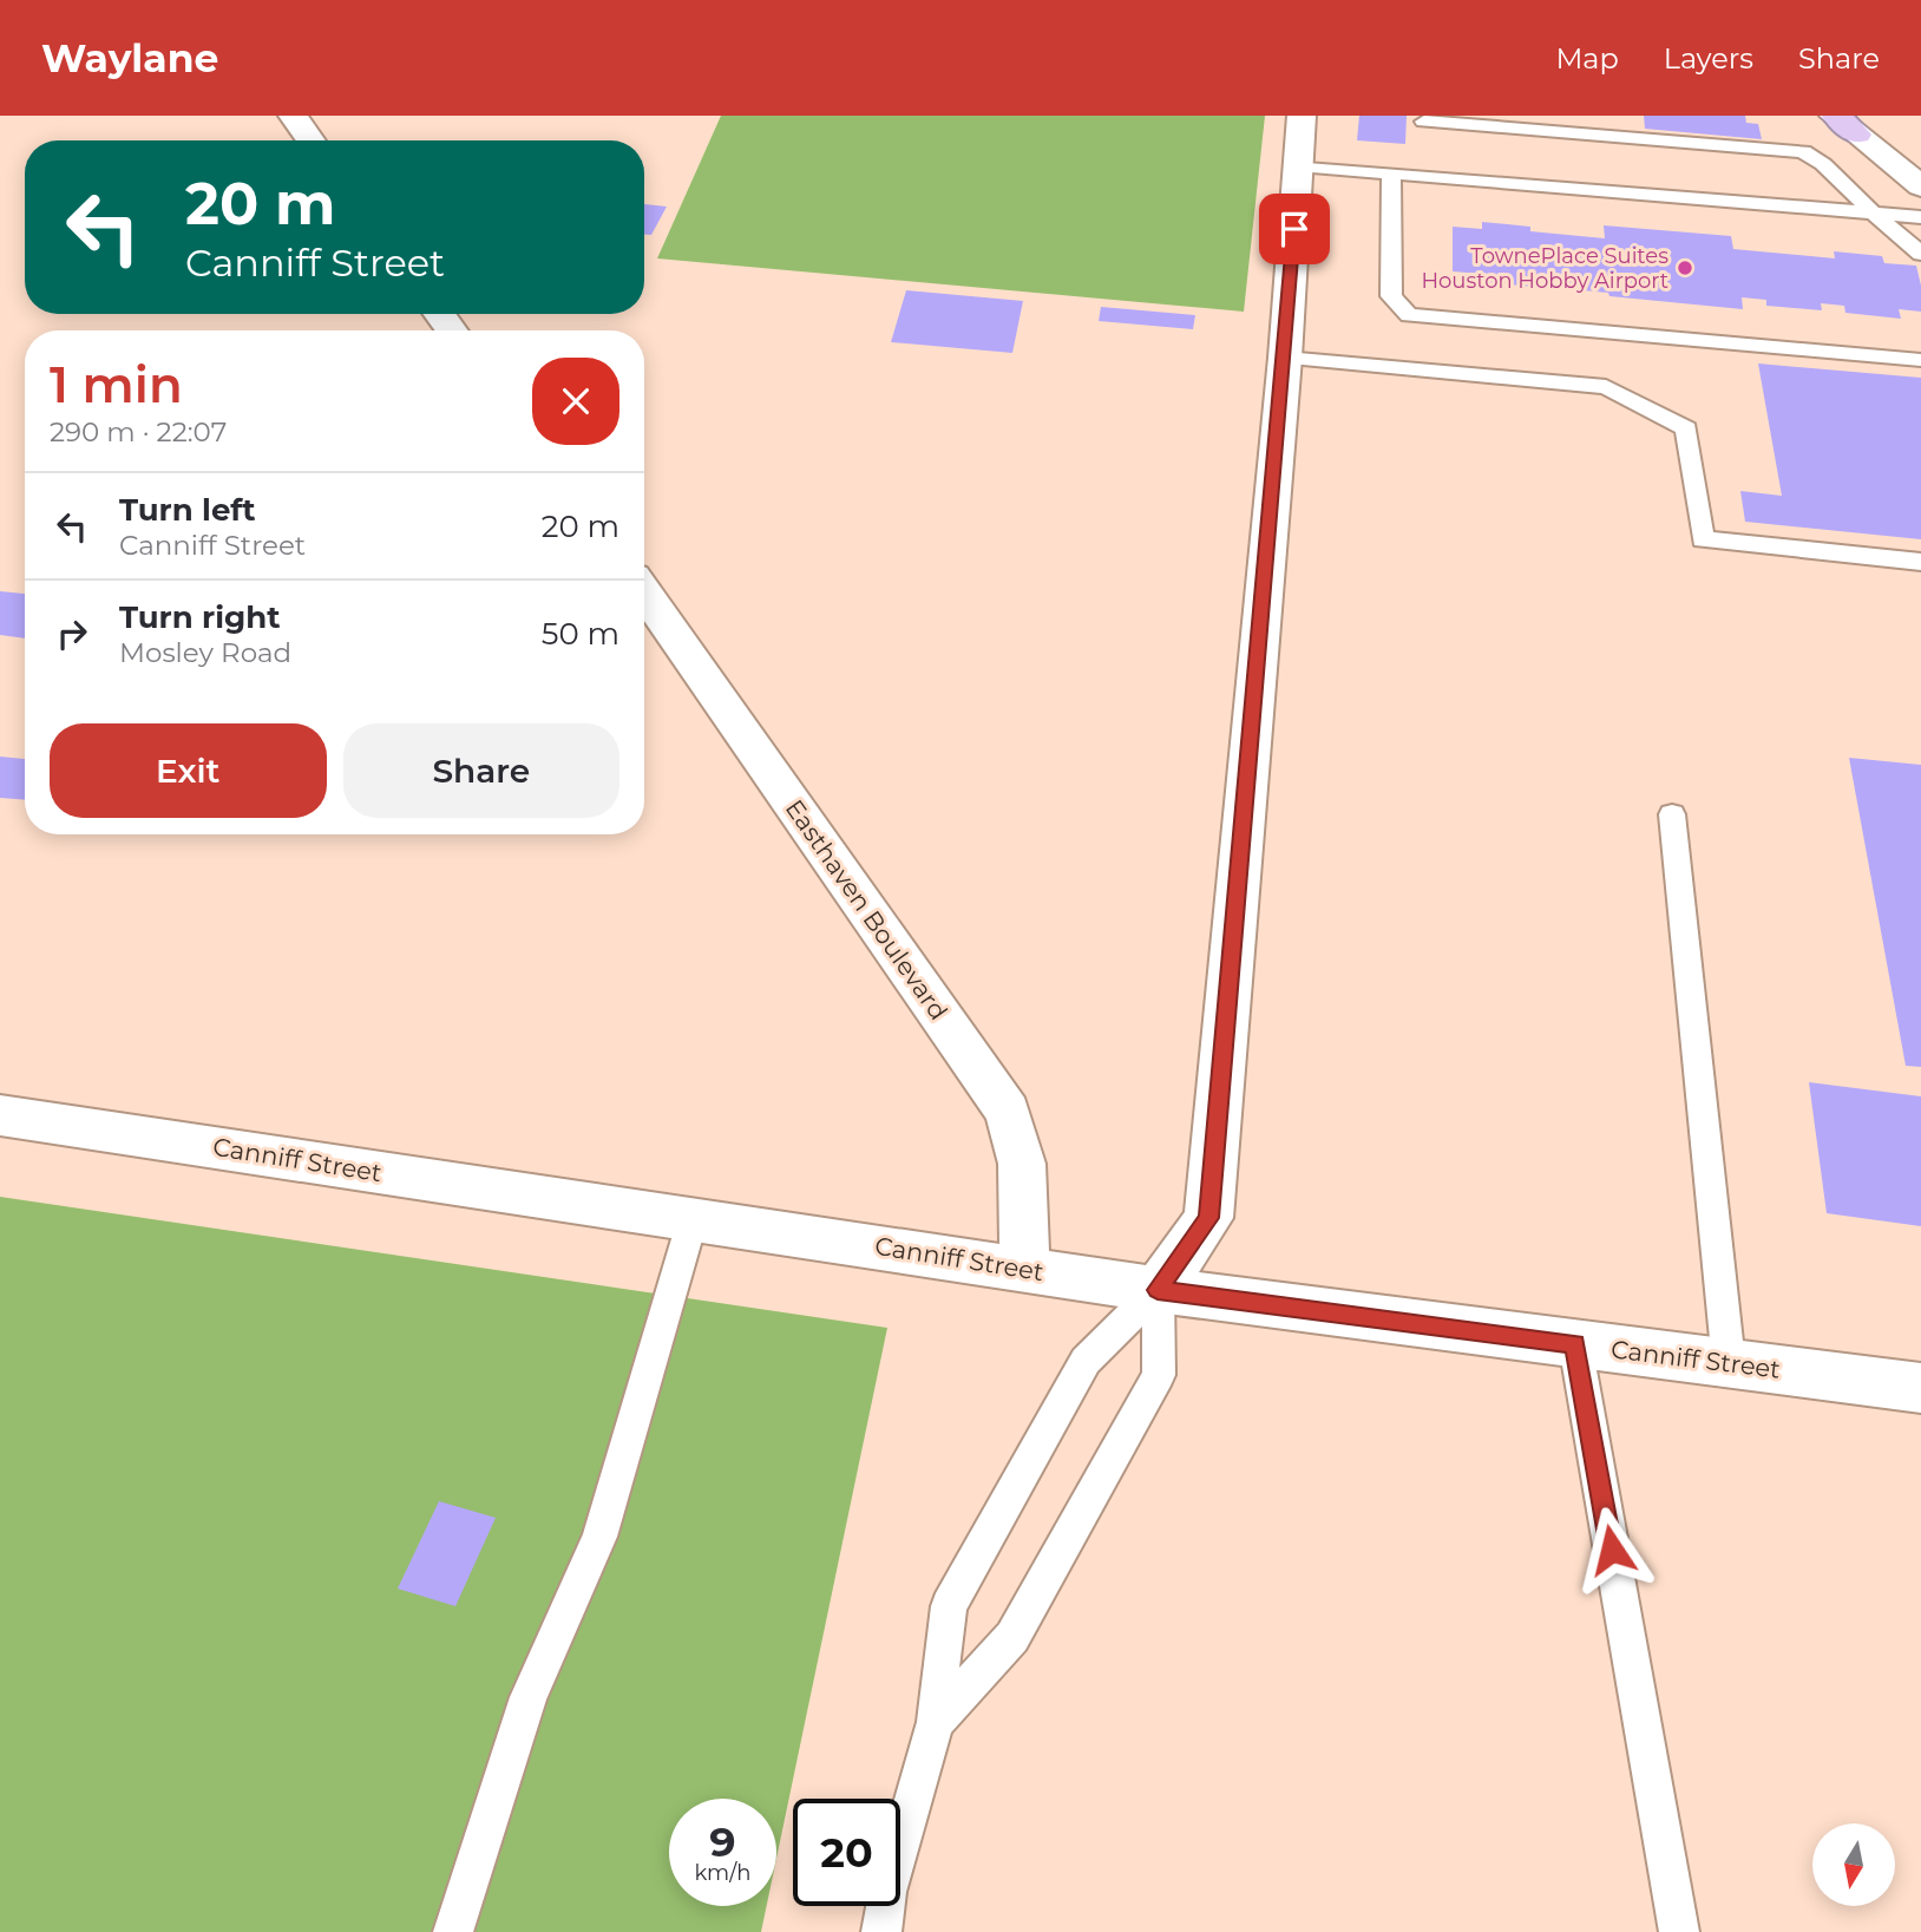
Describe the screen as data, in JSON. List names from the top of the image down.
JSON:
{
  "streets": {
    "street": ["Easthaven Boulevard", "Canniff Street"]
  },
  "crossings": [
    ["Easthaven Boulevard", "Canniff Street"]
  ],
  "places": ["TownePlace Suites Houston Hobby Airport"],
  "north": "bottom",
  "page": {
    "header": "Waylane",
    "nav": ["Map", "Layers", "Share"],
    "turn": ["20 m", "Canniff Street"],
    "heading": ["1 min", "290 m · 22:07"],
    "list": [
      {
        "name": "Turn left",
        "note": "Canniff Street",
        "value": "20 m"
      },
      {
        "name": "Turn right",
        "note": "Mosley Road",
        "value": "50 m"
      }
    ],
    "buttons": ["Exit", "Share"],
    "speed": "9 km/h",
    "limit": "20"
  }
}
